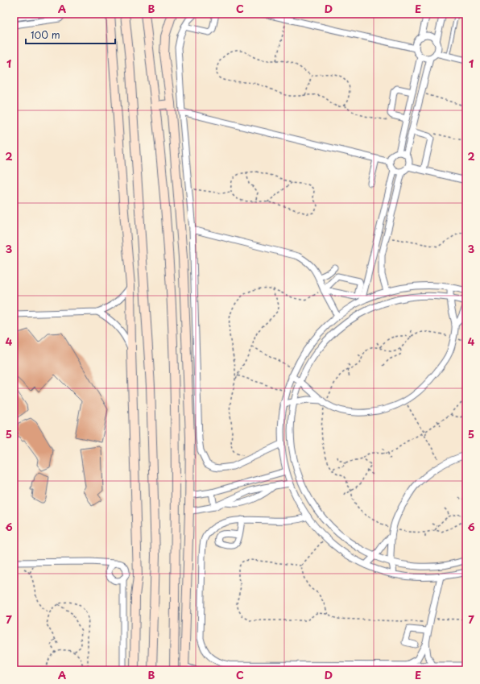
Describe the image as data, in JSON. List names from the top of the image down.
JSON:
{
  "scale_bar": "100 m",
  "grid": {
    "columns": [
      "A",
      "B",
      "C",
      "D",
      "E"
    ],
    "rows": [
      "1",
      "2",
      "3",
      "4",
      "5",
      "6",
      "7"
    ]
  }
}
